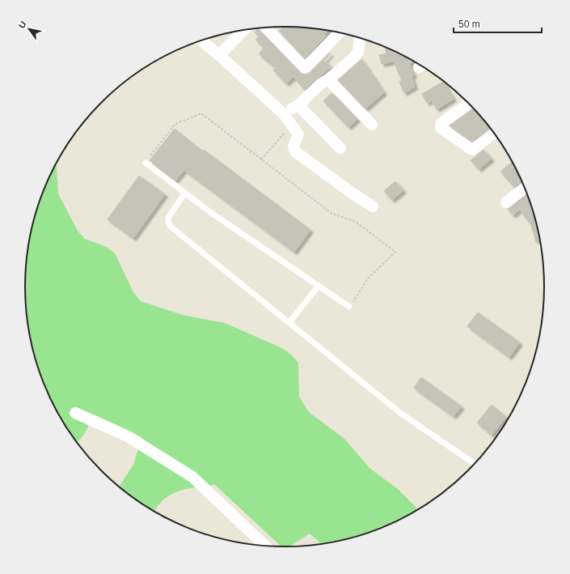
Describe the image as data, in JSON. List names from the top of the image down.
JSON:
{
  "scale_bar": "50 m",
  "north": "top left"
}
